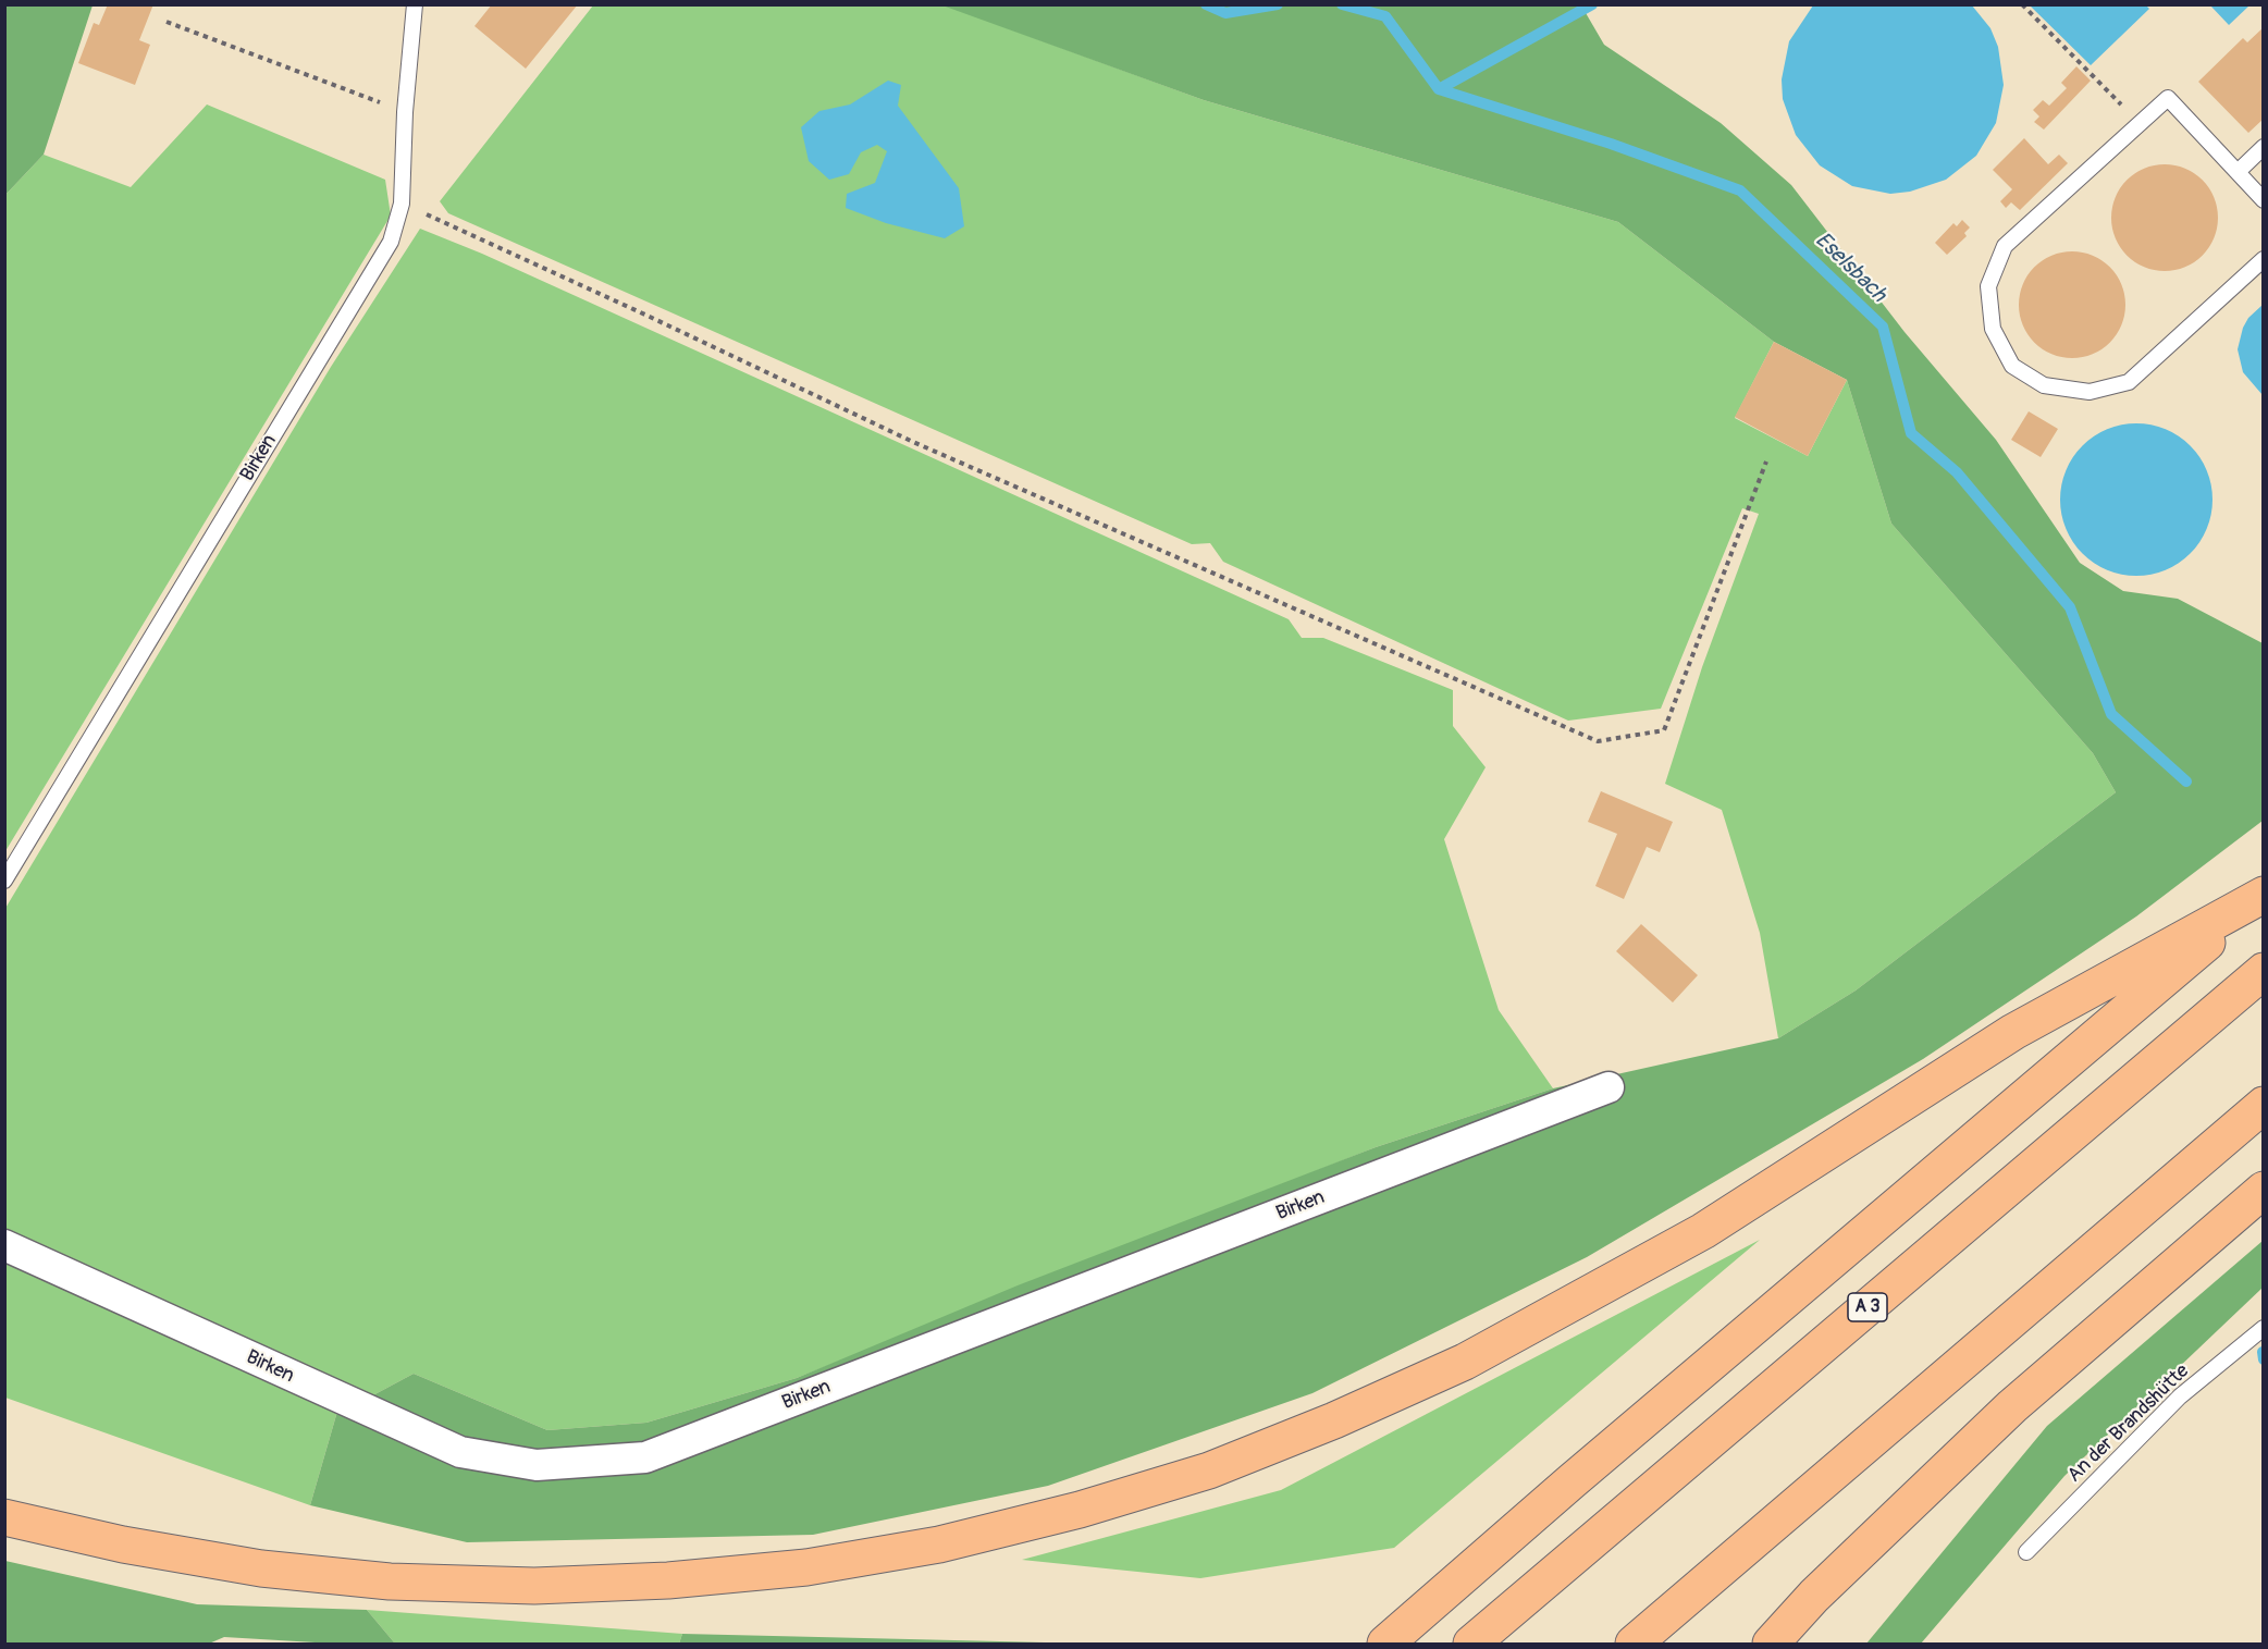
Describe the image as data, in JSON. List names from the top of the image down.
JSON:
{
  "streets": {
    "highway": ["A 3"],
    "street": ["Birken"],
    "lane": ["An der Brandshütte"]
  },
  "water": ["Eselsbach"]
}
